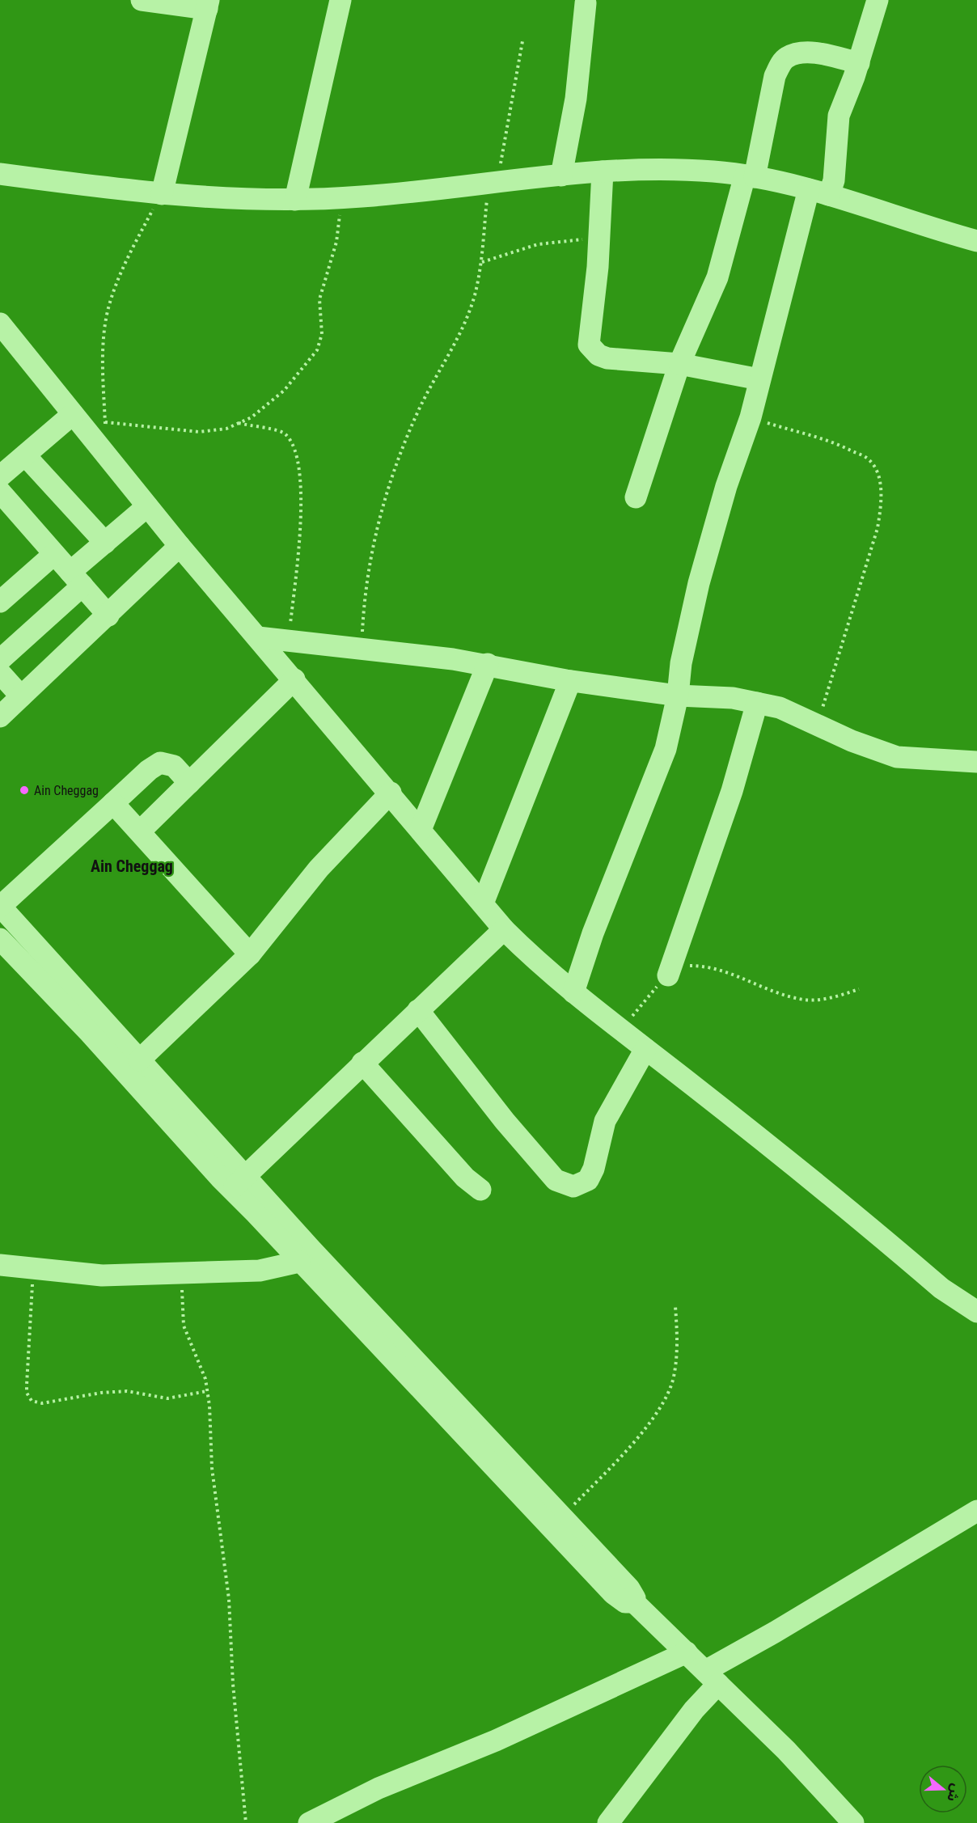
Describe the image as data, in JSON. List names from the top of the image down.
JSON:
{
  "districts": ["Ain Cheggag"],
  "places": ["Ain Cheggag"],
  "north": "right"
}
